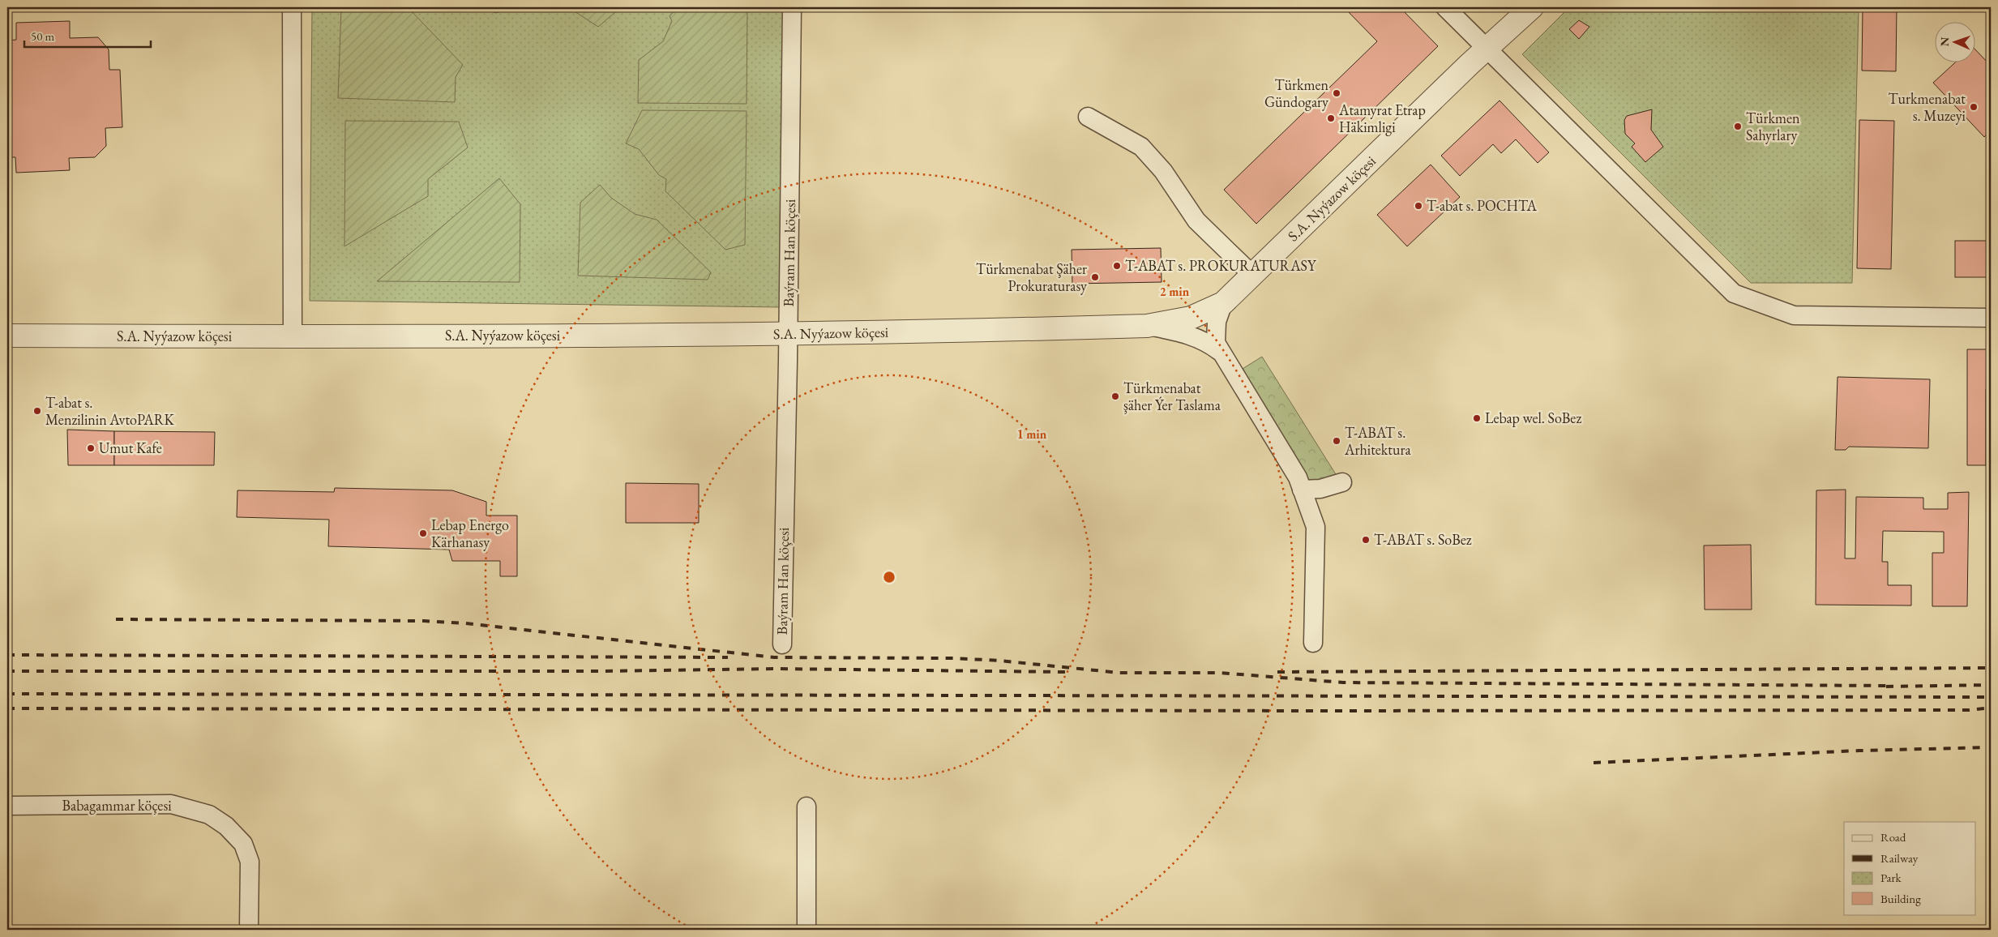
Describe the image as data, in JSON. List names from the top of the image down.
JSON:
{
  "streets": {
    "street": ["S.A. Nyýazow köçesi", "Baýram Han köçesi", "Babagammar köçesi"]
  },
  "crossings": [
    ["S.A. Nyýazow köçesi", "Baýram Han köçesi"]
  ],
  "places": [
    "Türkmen Gündogary",
    "Turkmenabat s. Muzeyi",
    "Atamyrat Etrap Häkimligi",
    "Türkmen Sahyrlary",
    "T-abat s. POCHTA",
    "T-ABAT s. PROKURATURASY",
    "Türkmenabat Şäher Prokuraturasy",
    "Türkmenabat şäher Ýer Taslama",
    "T-abat s. Menzilinin AvtoPARK",
    "Lebap wel. SoBez",
    "T-ABAT s. Arhitektura",
    "Umut Kafe",
    "Lebap Energo Kärhanasy",
    "T-ABAT s. SoBez"
  ],
  "legend": [
    "Road",
    "Railway",
    "Park",
    "Building"
  ],
  "scale_bar": "50 m",
  "north": "left",
  "rings": ["2 min", "1 min"]
}
